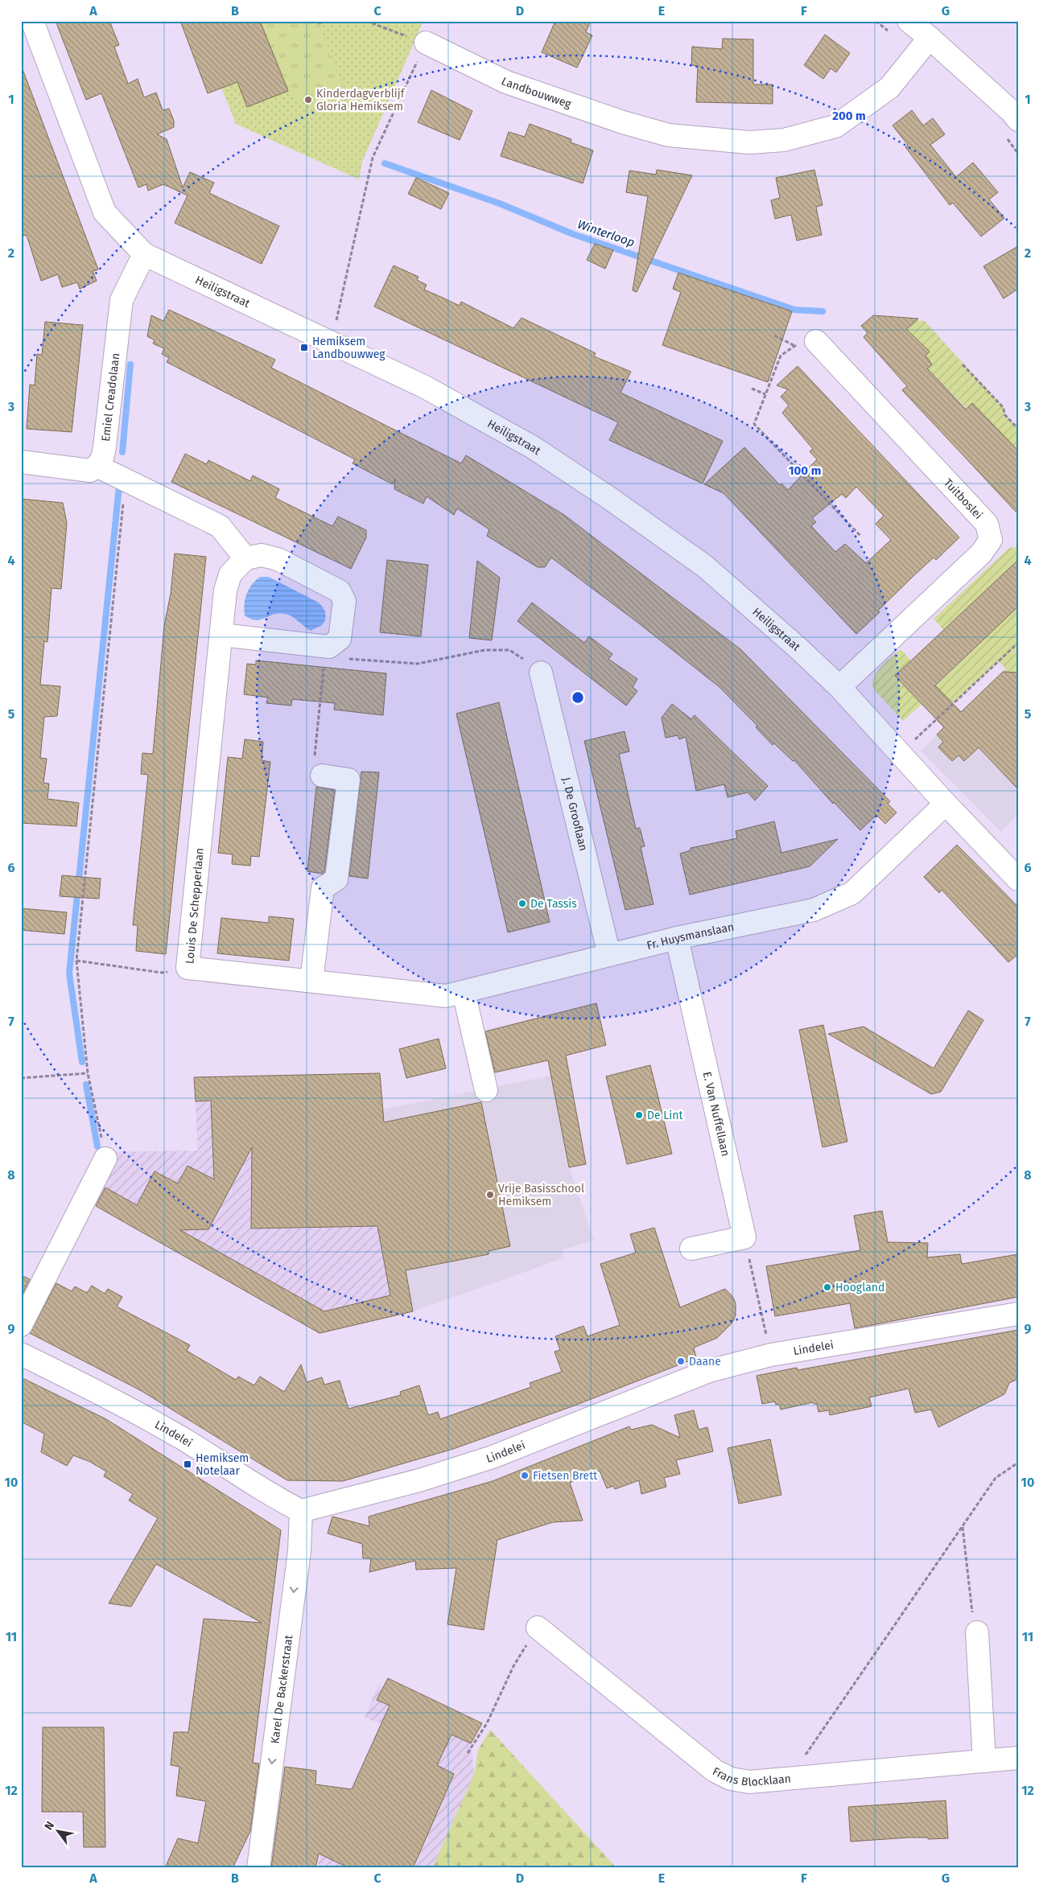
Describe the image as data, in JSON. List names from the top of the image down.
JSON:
{
  "streets": {
    "street": [
      "Landbouwweg",
      "Heiligstraat",
      "Emiel Creadolaan",
      "Tuitboslei",
      "J. De Grooflaan",
      "Louis De Schepperlaan",
      "Fr. Huysmanslaan",
      "E. Van Nuffellaan",
      "Lindelei",
      "Karel De Backerstraat",
      "Frans Blocklaan"
    ]
  },
  "crossings": [
    ["Heiligstraat", "Emiel Creadolaan"],
    ["Heiligstraat", "Tuitboslei"],
    ["Heiligstraat", "Fr. Huysmanslaan"],
    ["J. De Grooflaan", "Fr. Huysmanslaan"],
    ["Louis De Schepperlaan", "Fr. Huysmanslaan"],
    ["Fr. Huysmanslaan", "E. Van Nuffellaan"],
    ["Lindelei", "Karel De Backerstraat"]
  ],
  "one_way": ["Karel De Backerstraat"],
  "water": ["Winterloop"],
  "places": {
    "other": [
      "Kinderdagverblijf Gloria Hemiksem",
      "De Tassis",
      "De Lint",
      "Vrije Basisschool Hemiksem",
      "Hoogland",
      "Daane",
      "Fietsen Brett"
    ],
    "transit": ["Hemiksem Landbouwweg", "Hemiksem Notelaar"]
  },
  "north": "top left",
  "grid": {
    "columns": [
      "A",
      "B",
      "C",
      "D",
      "E",
      "F",
      "G"
    ],
    "rows": [
      "1",
      "2",
      "3",
      "4",
      "5",
      "6",
      "7",
      "8",
      "9",
      "10",
      "11",
      "12"
    ]
  },
  "rings": ["200 m", "100 m"]
}
